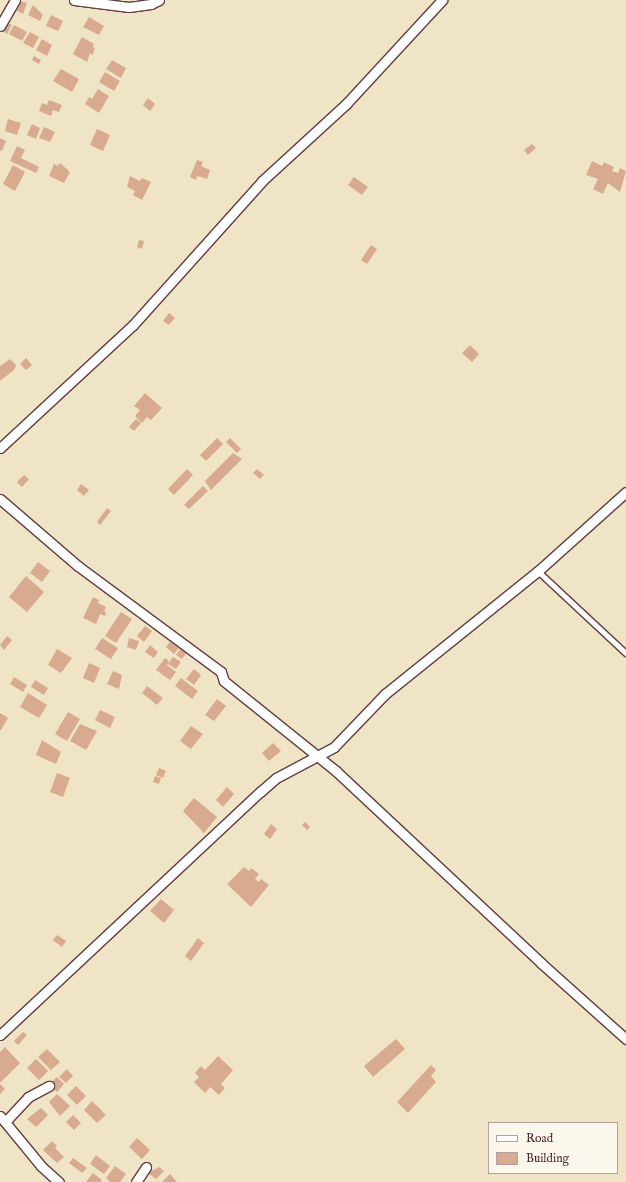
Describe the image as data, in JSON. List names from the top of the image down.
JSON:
{
  "legend": ["Road", "Building"]
}
